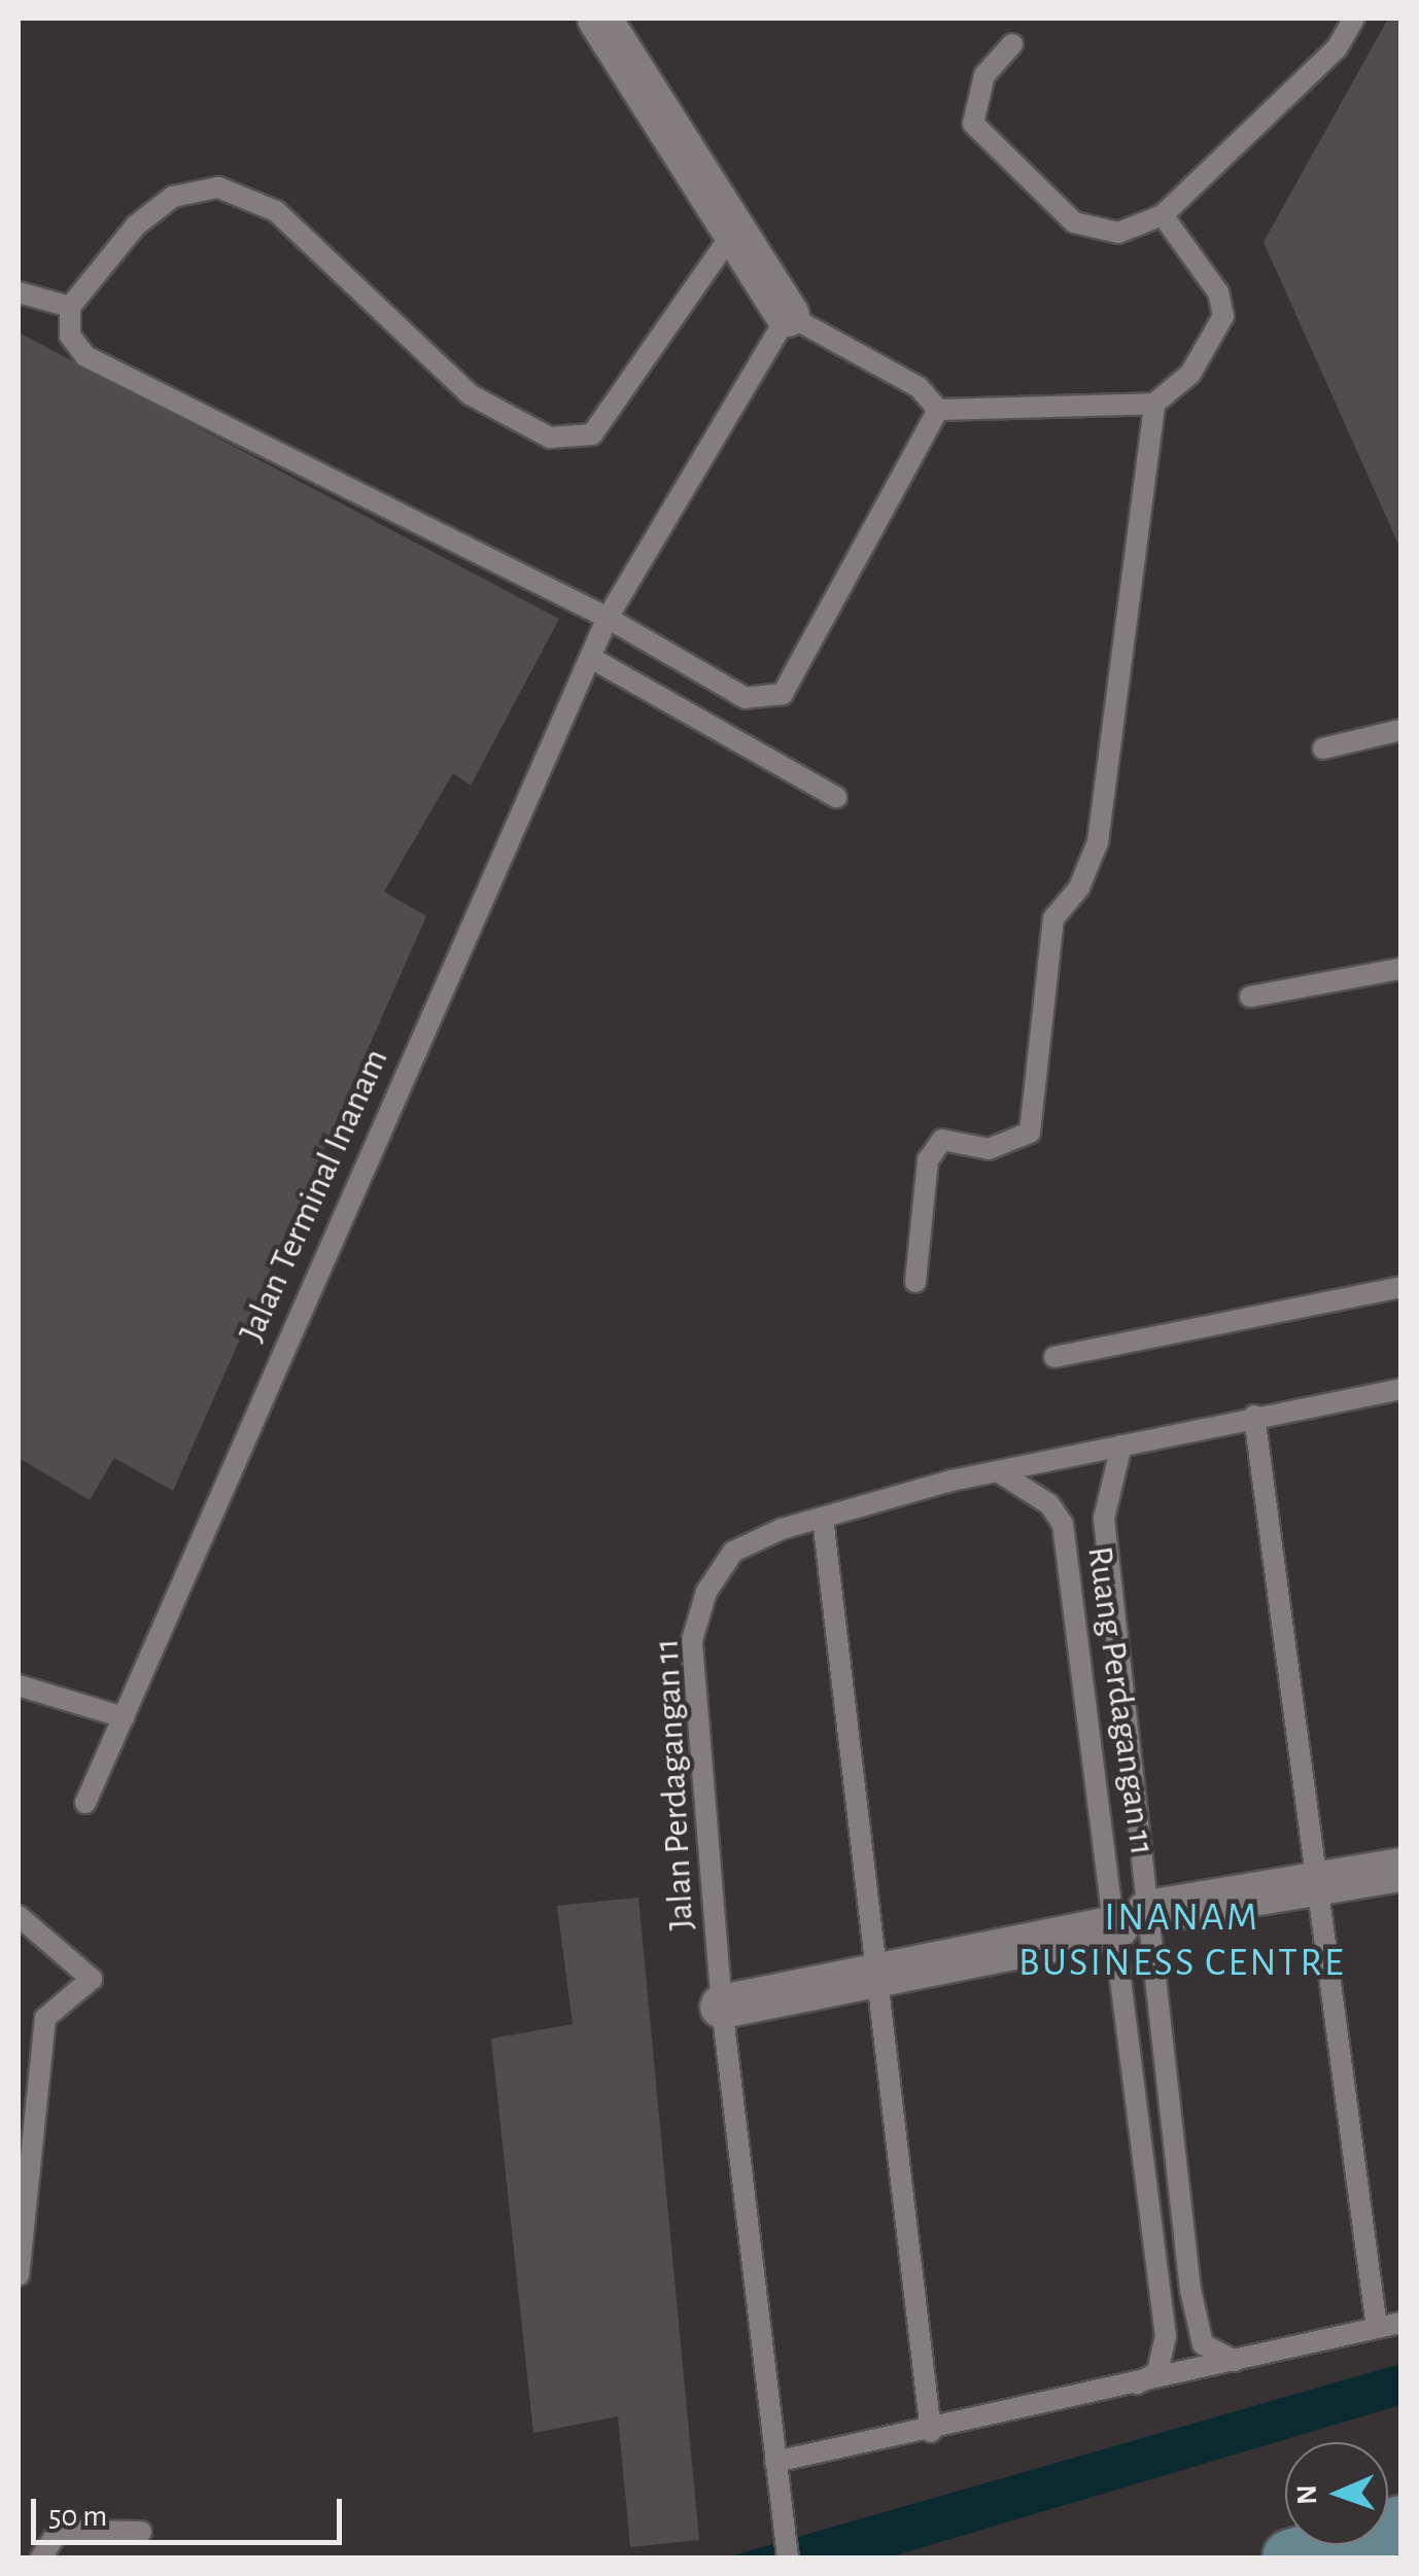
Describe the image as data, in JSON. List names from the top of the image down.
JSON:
{
  "streets": {
    "lane": ["Jalan Terminal Inanam", "Ruang Perdagangan 11", "Jalan Perdagangan 11"]
  },
  "crossings": [
    ["Ruang Perdagangan 11", "Jalan Perdagangan 11"]
  ],
  "districts": ["INANAM BUSINESS CENTRE"],
  "scale_bar": "50 m",
  "north": "left"
}
